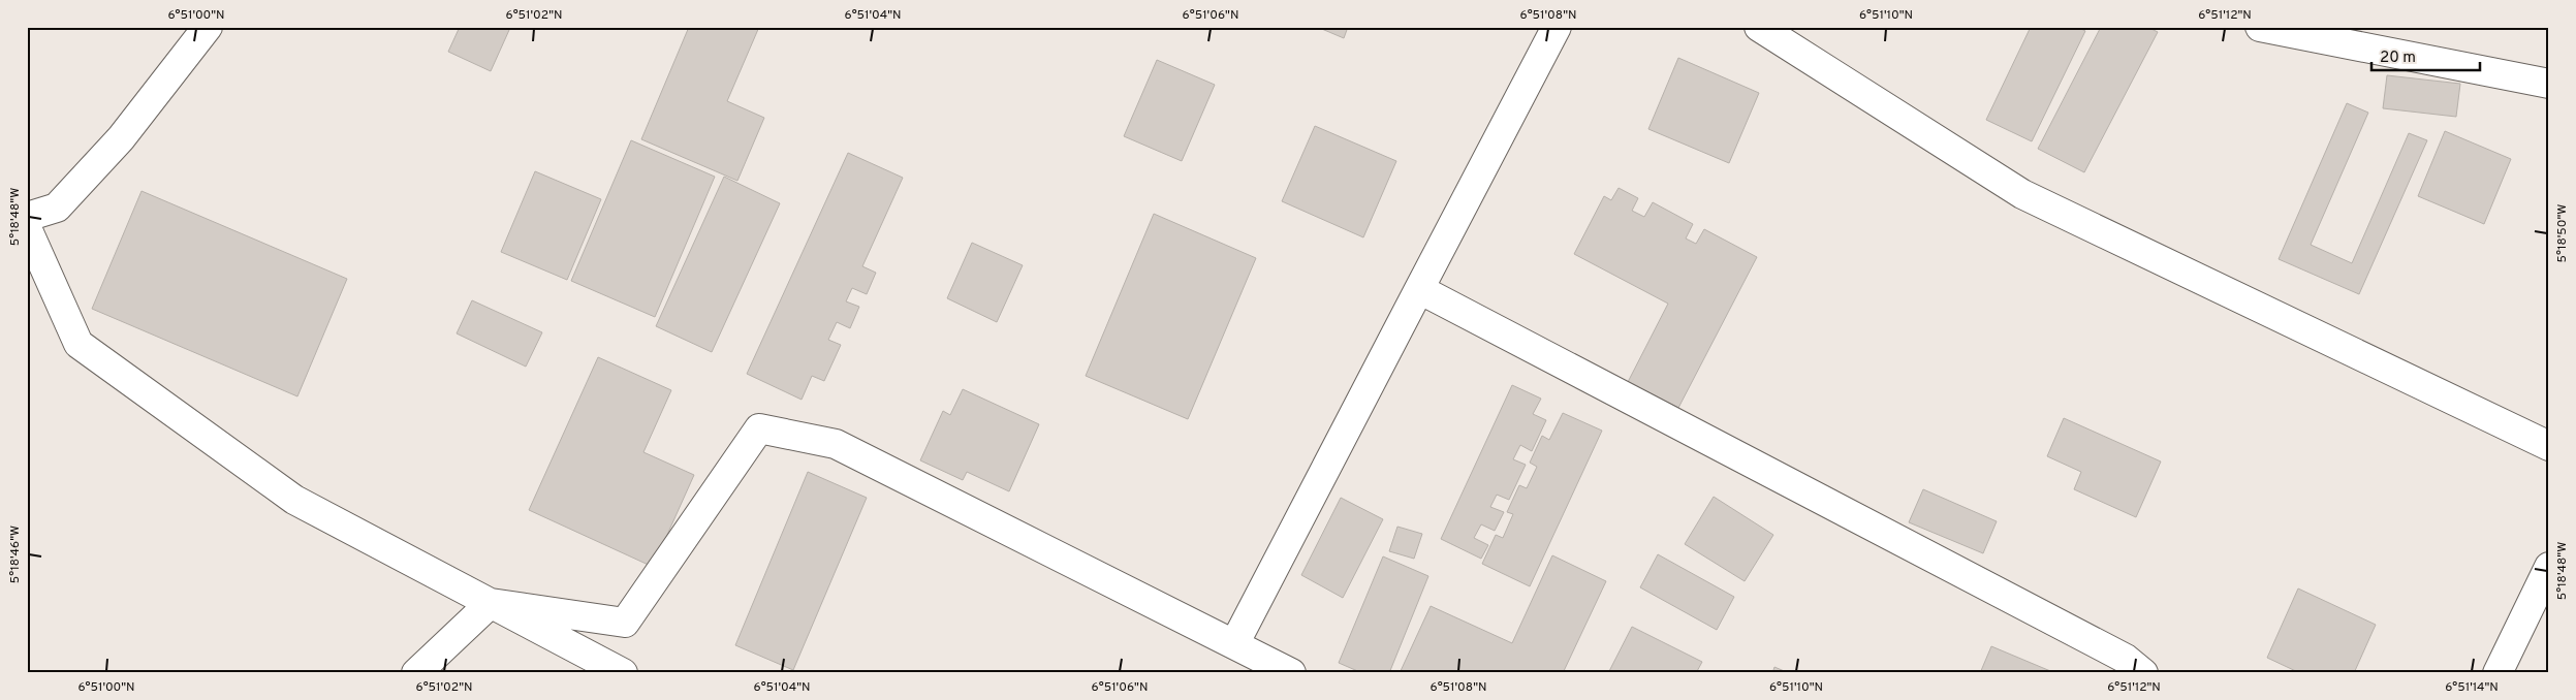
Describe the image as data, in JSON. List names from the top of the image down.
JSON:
{
  "scale_bar": "20 m",
  "coordinates": [
    "6°51'00\"N",
    "6°51'02\"N",
    "6°51'04\"N",
    "6°51'06\"N",
    "6°51'08\"N",
    "6°51'10\"N",
    "6°51'12\"N",
    "5°18'48\"W",
    "5°18'50\"W",
    "5°18'46\"W",
    "6°51'14\"N"
  ]
}
